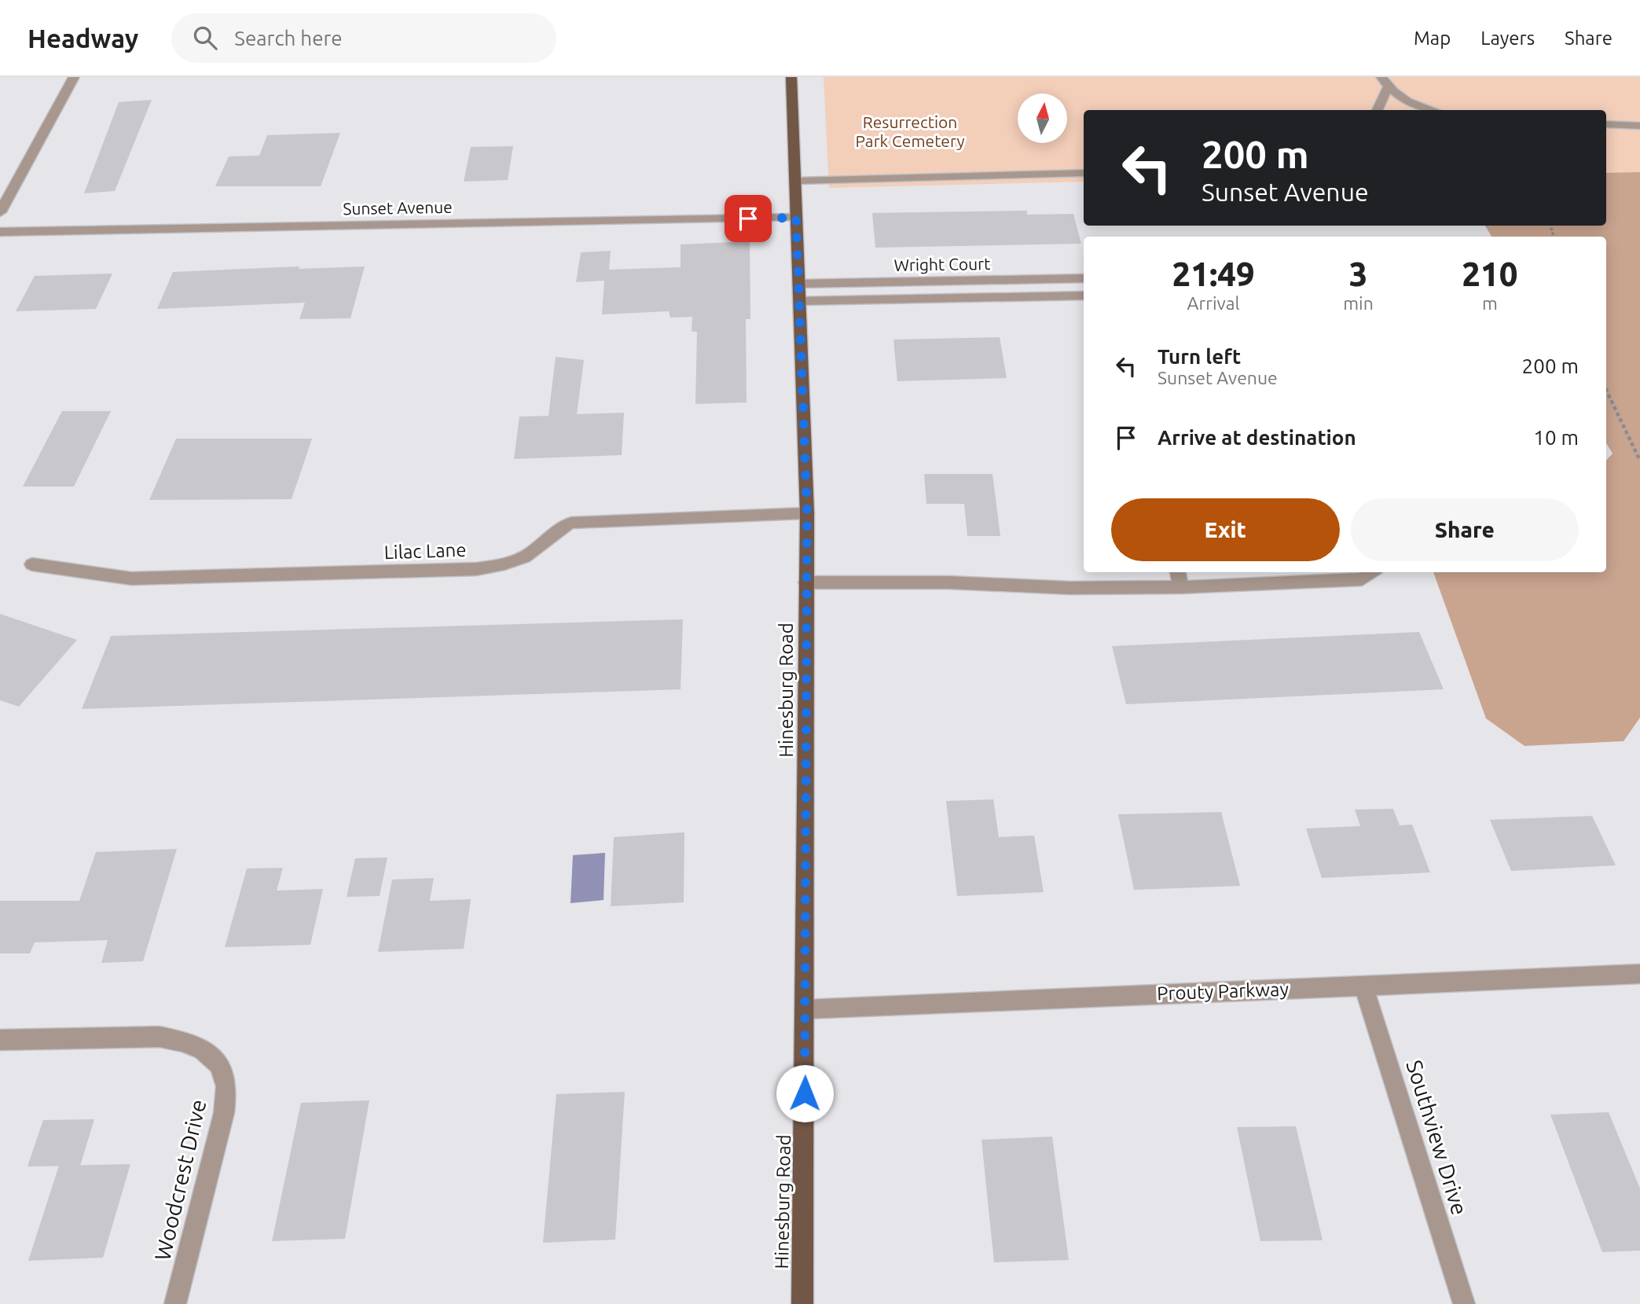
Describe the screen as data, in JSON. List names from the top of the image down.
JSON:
{
  "streets": {
    "main road": ["Hinesburg Road"],
    "street": [
      "Sunset Avenue",
      "Wright Court",
      "Lilac Lane",
      "Prouty Parkway",
      "Southview Drive",
      "Woodcrest Drive"
    ]
  },
  "crossings": [
    ["Sunset Avenue", "Hinesburg Road"],
    ["Wright Court", "Hinesburg Road"],
    ["Lilac Lane", "Hinesburg Road"],
    ["Hinesburg Road", "Prouty Parkway"],
    ["Prouty Parkway", "Southview Drive"]
  ],
  "parks": ["Resurrection Park Cemetery"],
  "north": "top",
  "page": {
    "header": "Headway",
    "search": "Search here",
    "nav": ["Map", "Layers", "Share"],
    "turn": ["200 m", "Sunset Avenue"],
    "eta": [
      "21:49",
      "Arrival",
      "3",
      "min",
      "210",
      "m"
    ],
    "list": [
      {
        "name": "Turn left",
        "note": "Sunset Avenue",
        "value": "200 m"
      },
      {
        "name": "Arrive at destination",
        "value": "10 m"
      }
    ],
    "buttons": ["Exit", "Share"]
  }
}
